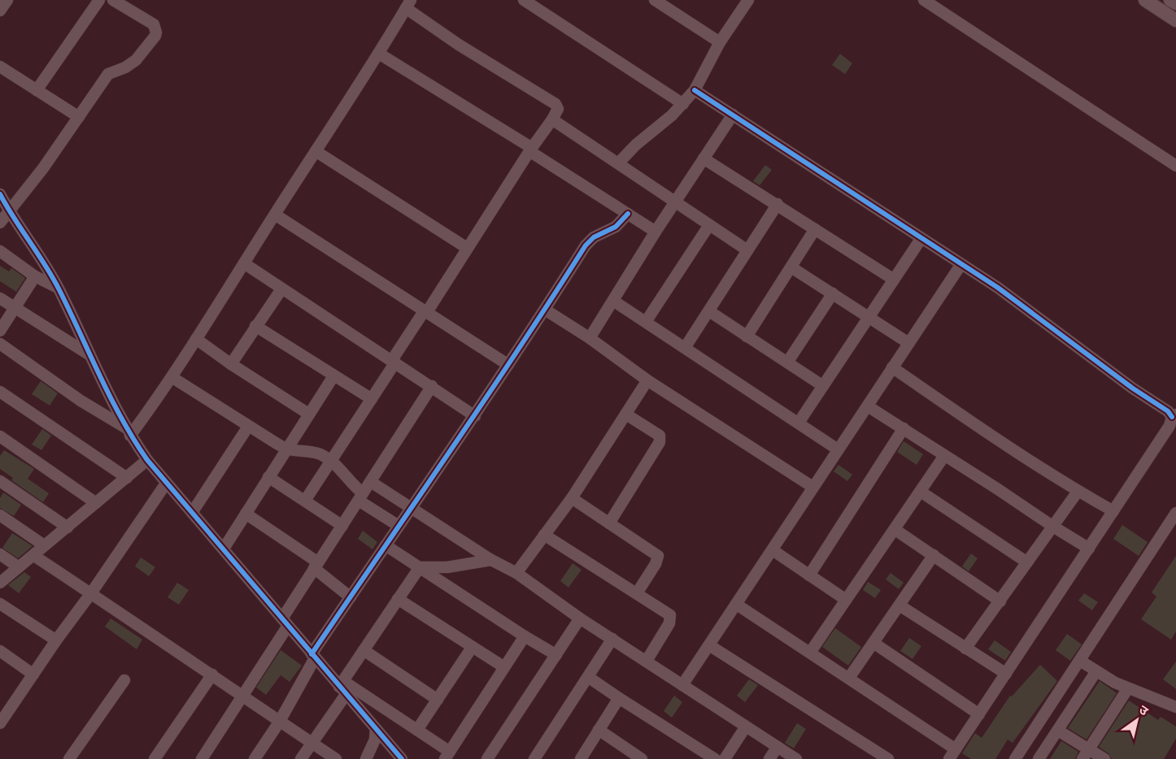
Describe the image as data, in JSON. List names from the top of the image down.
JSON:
{
  "north": "top right"
}
